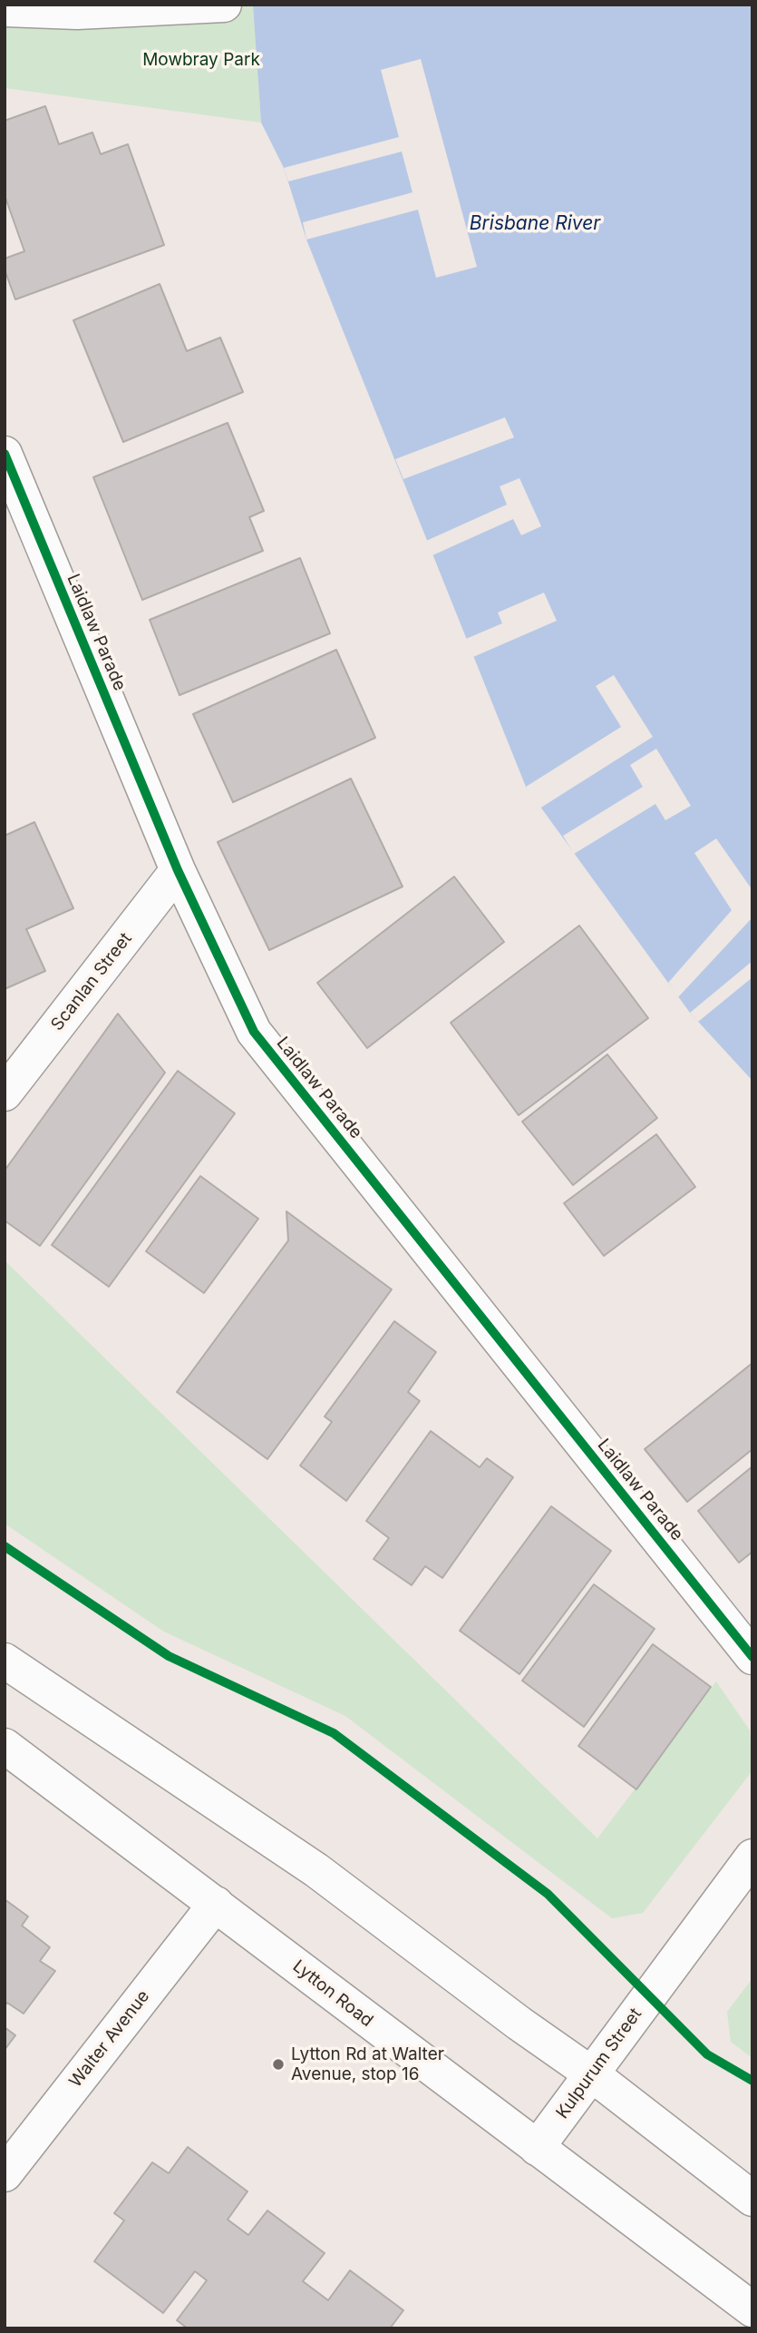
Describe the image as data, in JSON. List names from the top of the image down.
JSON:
{
  "streets": {
    "street": [
      "Laidlaw Parade",
      "Scanlan Street",
      "Lytton Road",
      "Walter Avenue",
      "Kulpurum Street"
    ]
  },
  "crossings": [
    ["Laidlaw Parade", "Scanlan Street"],
    ["Lytton Road", "Walter Avenue"],
    ["Lytton Road", "Kulpurum Street"]
  ],
  "water": ["Brisbane River"],
  "parks": ["Mowbray Park"],
  "places": ["Lytton Rd at Walter Avenue, stop 16"]
}
